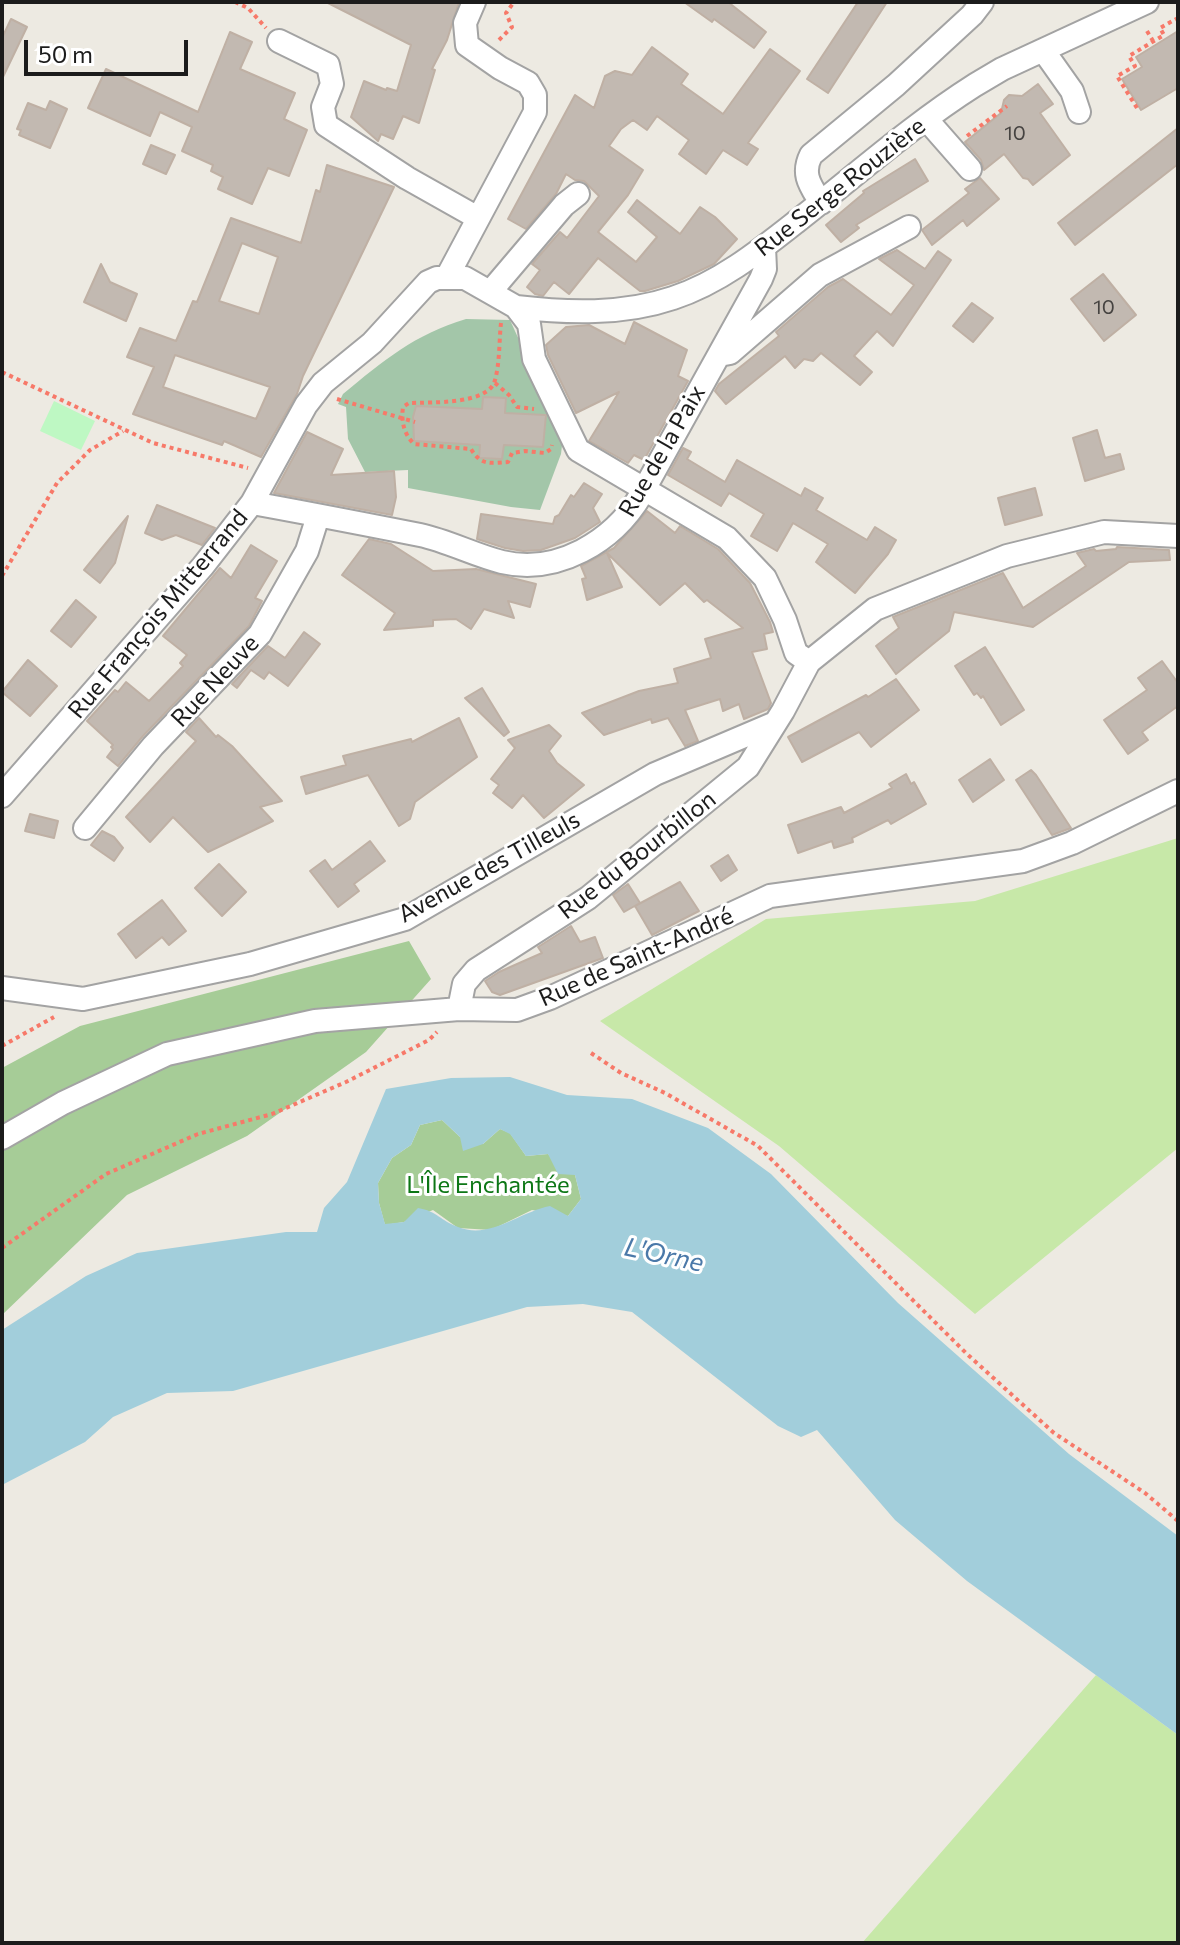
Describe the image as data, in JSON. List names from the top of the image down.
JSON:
{
  "streets": {
    "street": [
      "Rue Serge Rouzière",
      "Rue de la Paix",
      "Rue François Mitterrand",
      "Rue Neuve",
      "Rue du Bourbillon",
      "Avenue des Tilleuls",
      "Rue de Saint-André"
    ]
  },
  "crossings": [
    ["Rue Serge Rouzière", "Rue de la Paix"],
    ["Rue de la Paix", "Rue François Mitterrand"],
    ["Rue de la Paix", "Rue Neuve"],
    ["Rue du Bourbillon", "Avenue des Tilleuls"],
    ["Rue du Bourbillon", "Rue de Saint-André"]
  ],
  "water": ["L'Orne"],
  "parks": ["L'Île Enchantée"],
  "house_numbers": ["10", "10"],
  "scale_bar": "50 m"
}
